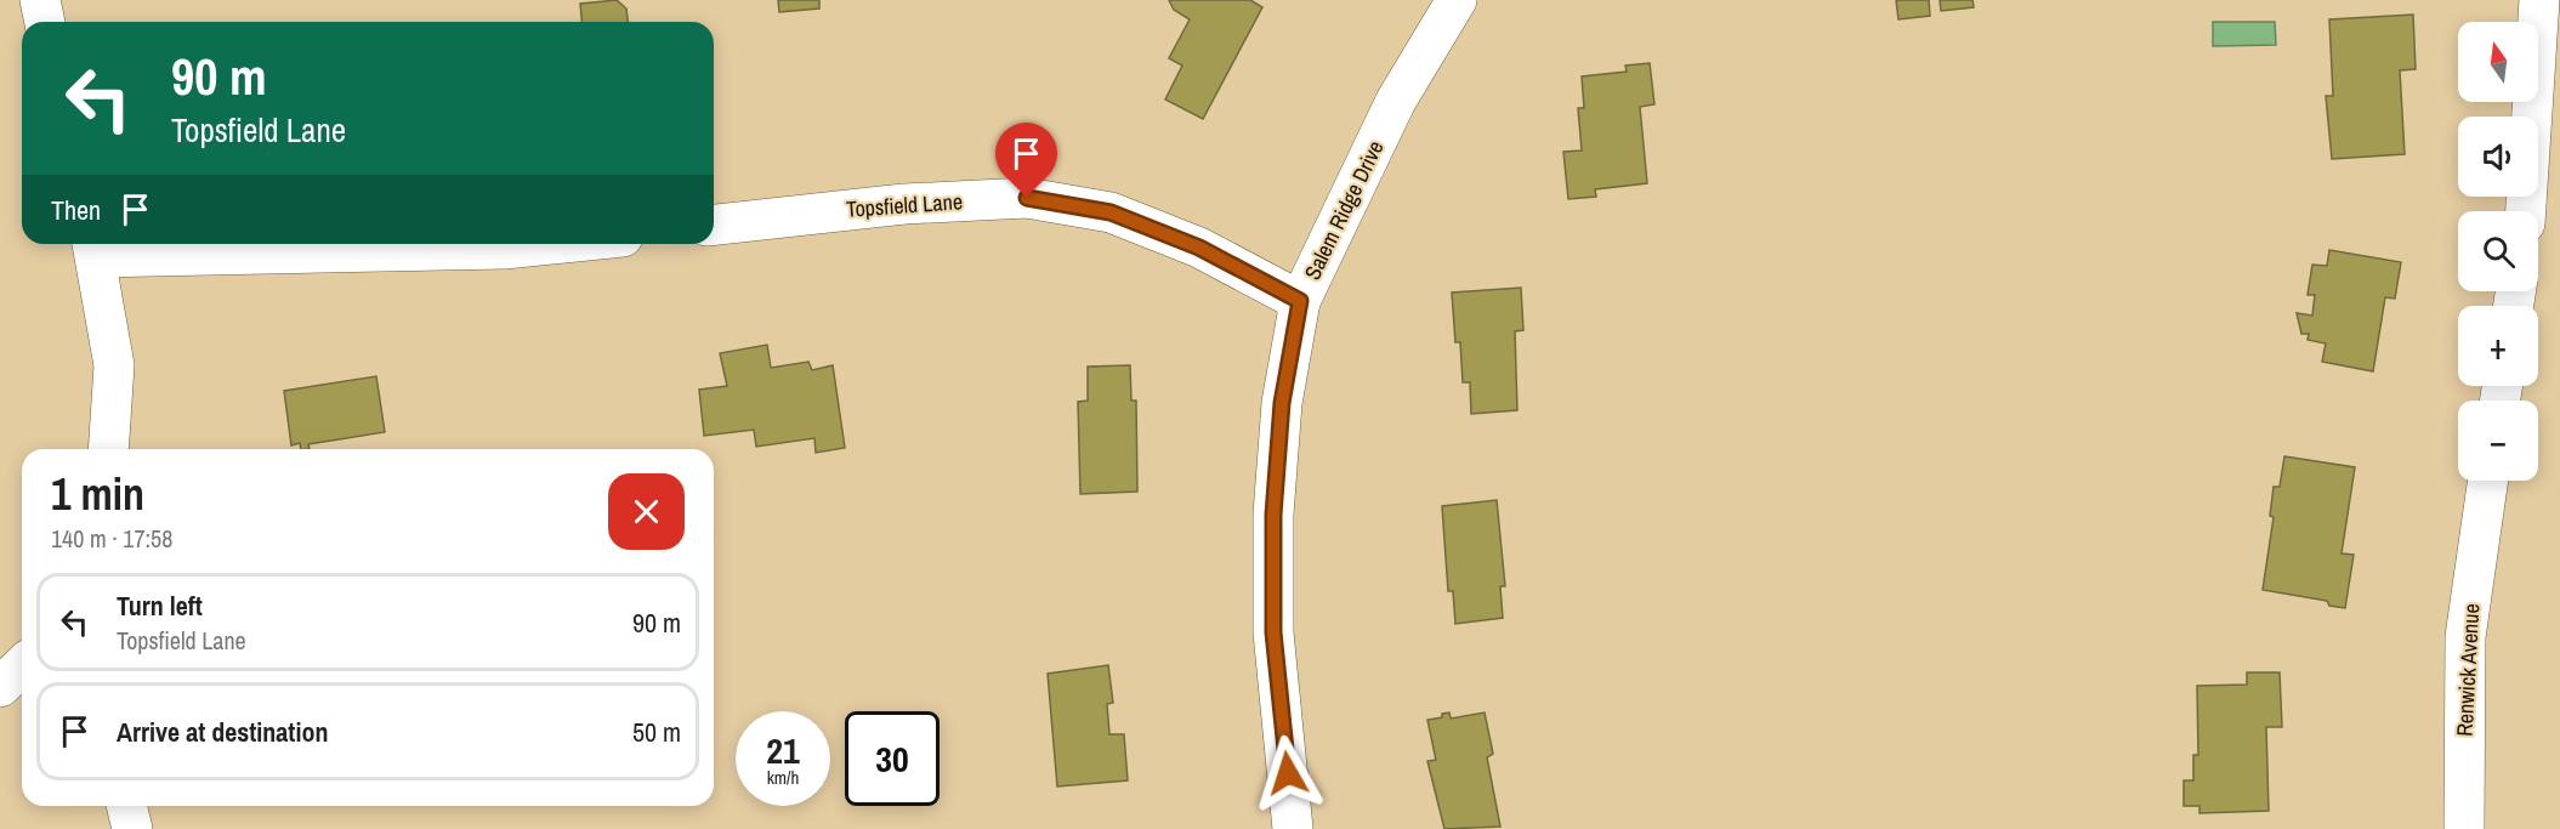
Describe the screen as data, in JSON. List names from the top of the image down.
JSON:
{
  "streets": {
    "street": ["Topsfield Lane", "Salem Ridge Drive", "Renwick Avenue"]
  },
  "crossings": [
    ["Topsfield Lane", "Salem Ridge Drive"]
  ],
  "north": "top",
  "page": {
    "map_buttons": ["+", "−"],
    "turn": ["90 m", "Topsfield Lane"],
    "then": "Then",
    "heading": ["1 min", "140 m · 17:58"],
    "list": [
      {
        "name": "Turn left",
        "note": "Topsfield Lane",
        "value": "90 m"
      },
      {
        "name": "Arrive at destination",
        "value": "50 m"
      }
    ],
    "speed": "21 km/h",
    "limit": "30"
  }
}
